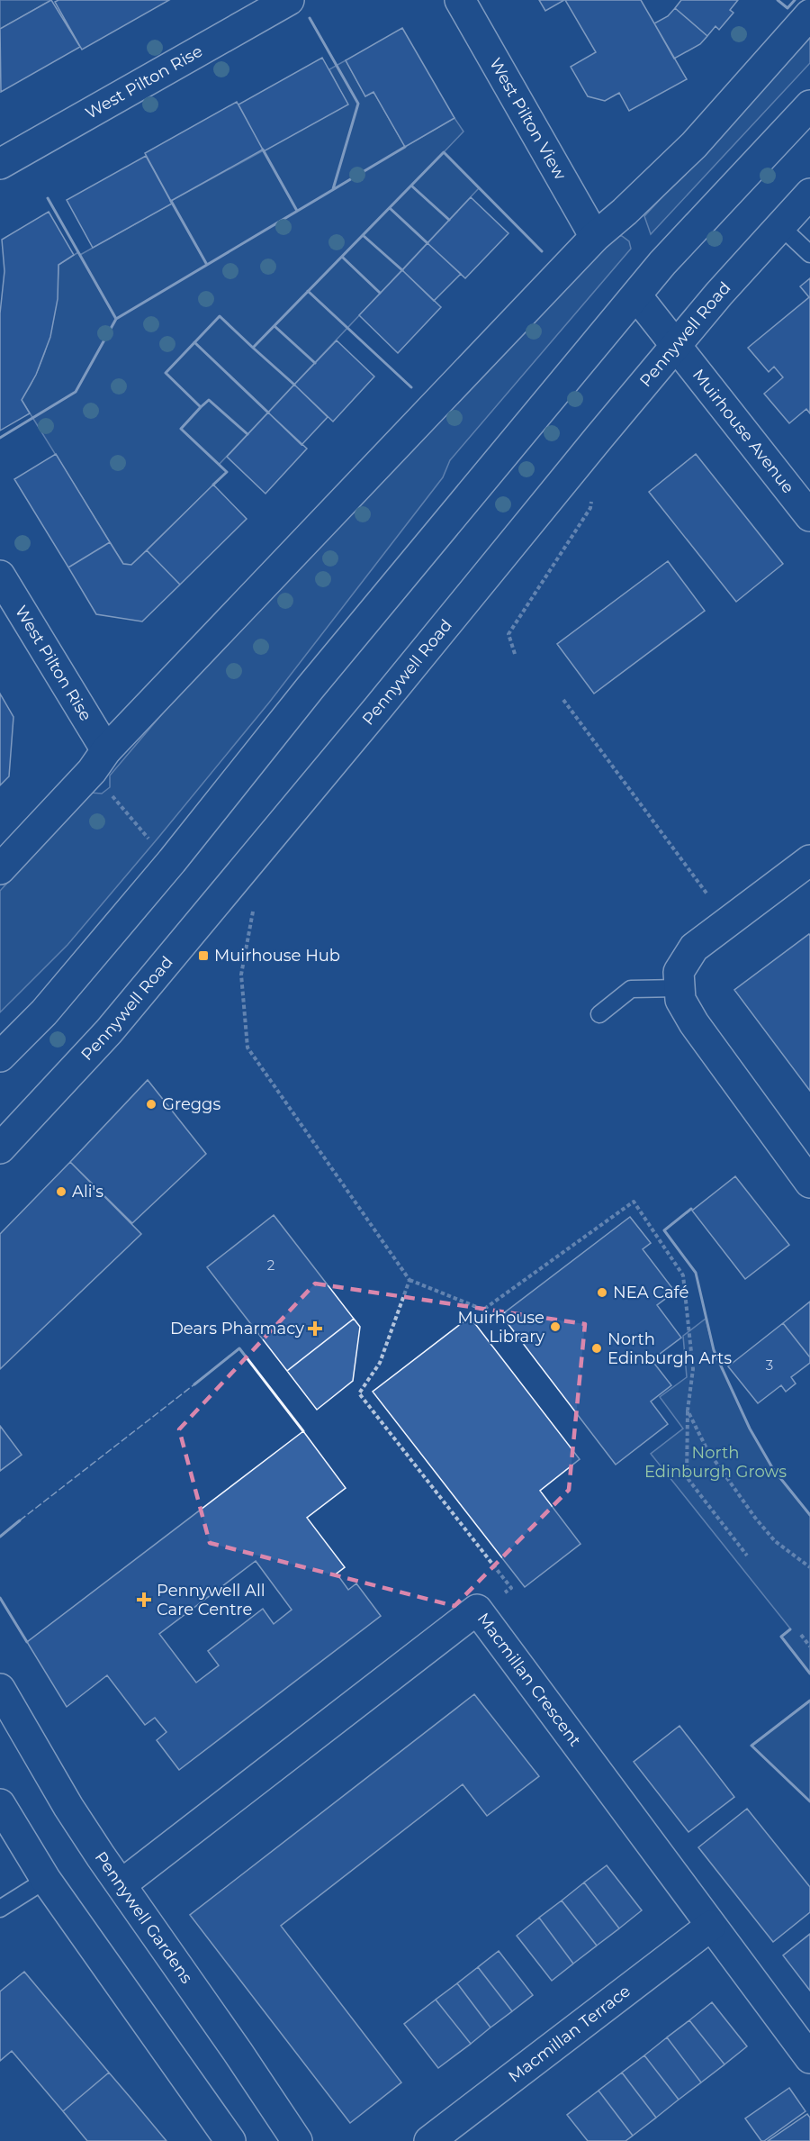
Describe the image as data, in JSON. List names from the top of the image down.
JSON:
{
  "streets": {
    "street": [
      "West Pilton Rise",
      "West Pilton View",
      "Pennywell Road",
      "Muirhouse Avenue",
      "Macmillan Crescent",
      "Pennywell Gardens",
      "Macmillan Terrace"
    ]
  },
  "crossings": [
    ["Pennywell Road", "Muirhouse Avenue"],
    ["Macmillan Crescent", "Pennywell Gardens"],
    ["Macmillan Crescent", "Macmillan Terrace"]
  ],
  "parks": ["North Edinburgh Grows"],
  "places": {
    "transit": ["Muirhouse Hub"],
    "other": [
      "Greggs",
      "Ali's",
      "NEA Café",
      "Muirhouse Library",
      "North Edinburgh Arts"
    ],
    "health": ["Dears Pharmacy", "Pennywell All Care Centre"]
  },
  "house_numbers": ["2", "3"]
}
